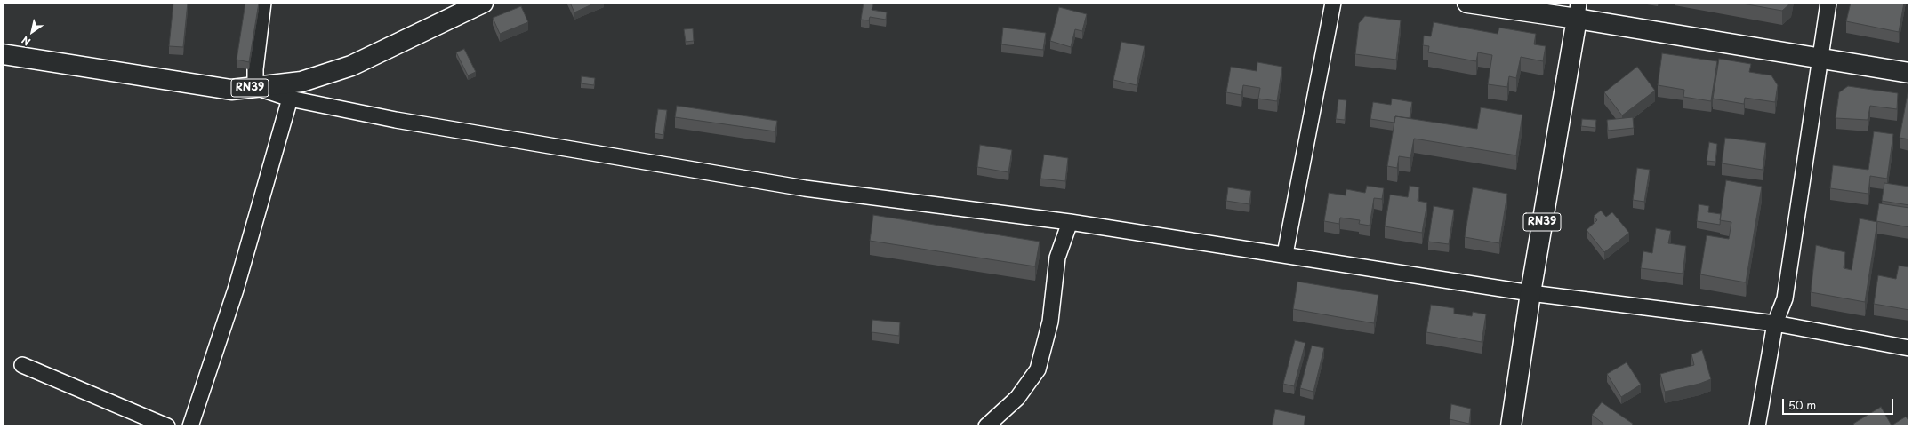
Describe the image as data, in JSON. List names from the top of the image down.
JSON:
{
  "streets": {
    "main road": ["RN39"]
  },
  "scale_bar": "50 m",
  "north": "bottom left"
}
